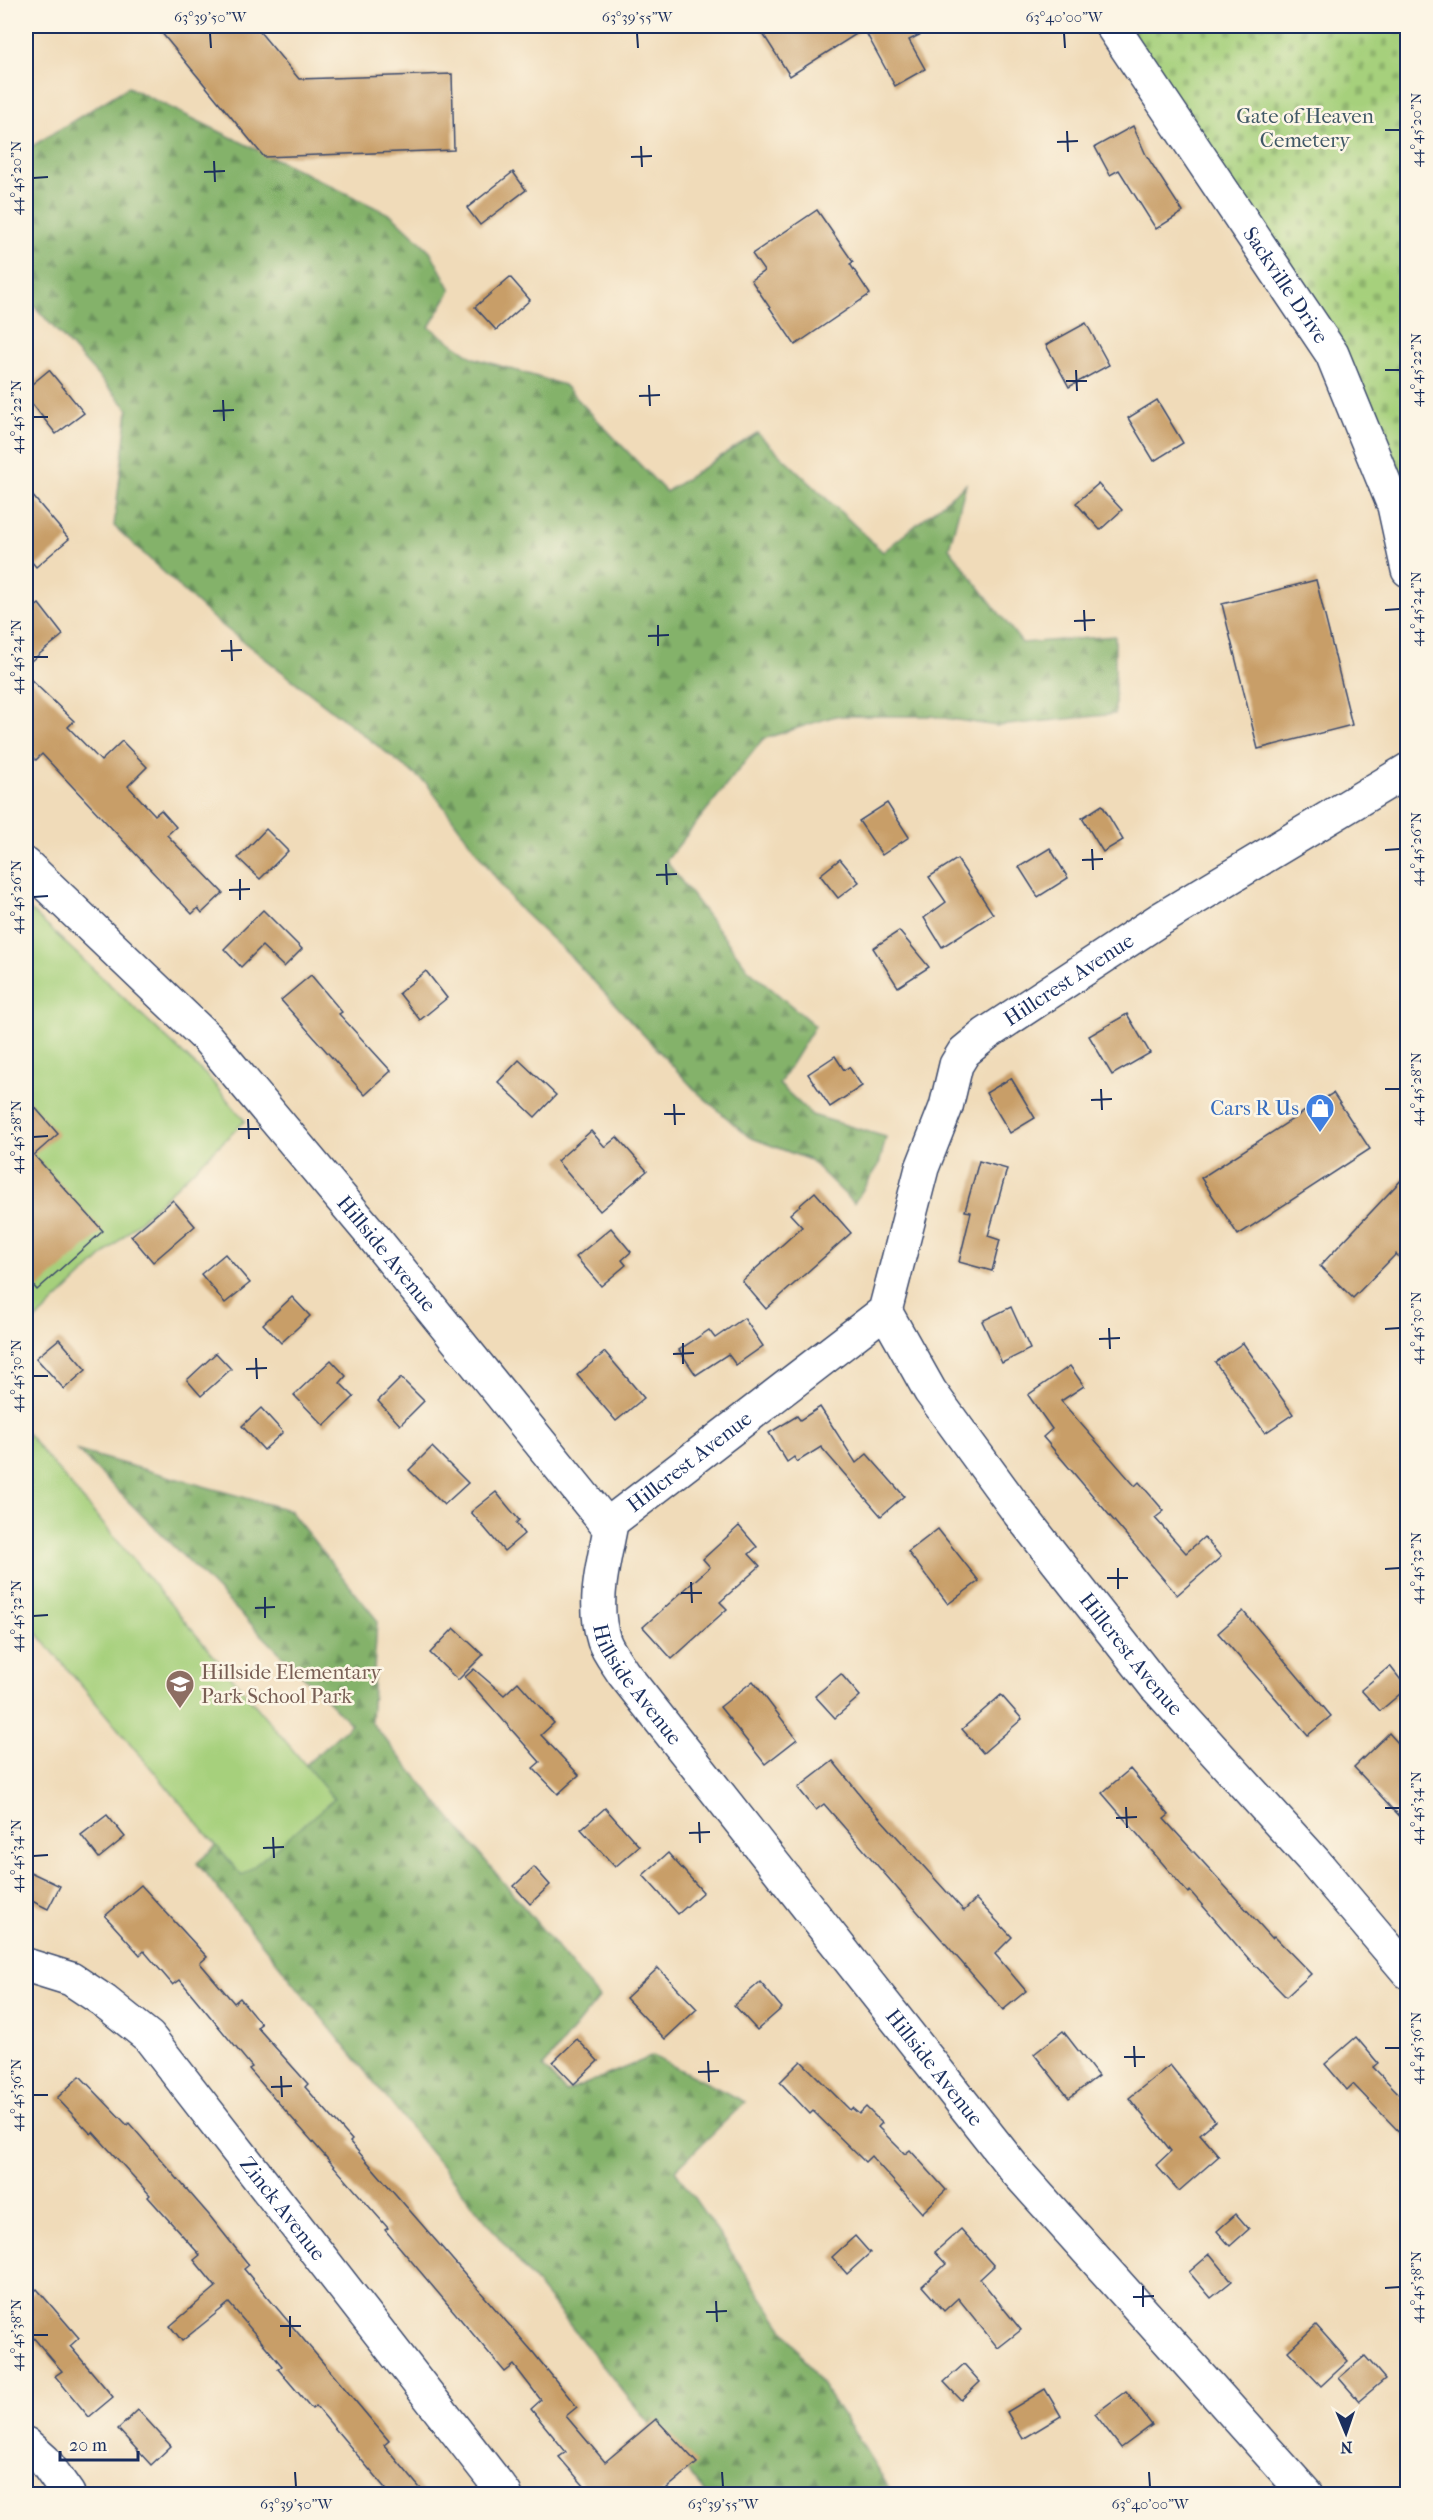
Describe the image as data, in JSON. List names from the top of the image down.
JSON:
{
  "streets": {
    "street": [
      "Sackville Drive",
      "Hillcrest Avenue",
      "Hillside Avenue",
      "Zinck Avenue"
    ]
  },
  "crossings": [
    ["Hillcrest Avenue", "Hillside Avenue"]
  ],
  "parks": ["Gate of Heaven Cemetery"],
  "places": {
    "shop": ["Cars R Us"],
    "school or university": ["Hillside Elementary Park School Park"]
  },
  "scale_bar": "20 m",
  "north": "bottom",
  "coordinates": [
    "63°39'50\"W",
    "63°39'55\"W",
    "63°40'00\"W",
    "44°45'20\"N",
    "44°45'22\"N",
    "44°45'24\"N",
    "44°45'26\"N",
    "44°45'28\"N",
    "44°45'30\"N",
    "44°45'32\"N",
    "44°45'34\"N",
    "44°45'36\"N",
    "44°45'38\"N"
  ]
}
